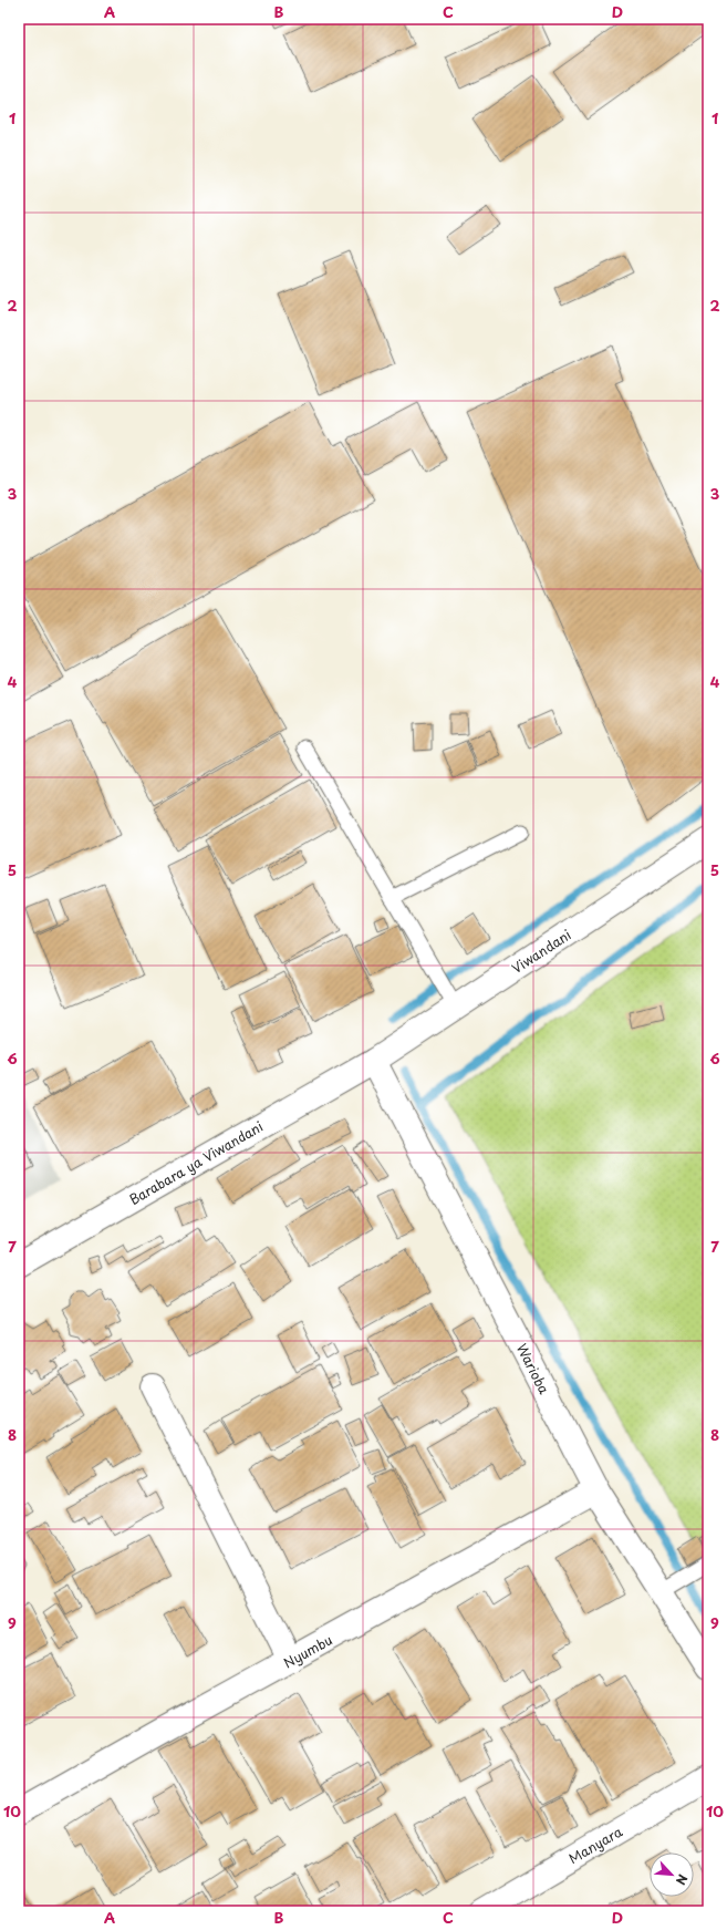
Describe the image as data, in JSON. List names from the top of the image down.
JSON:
{
  "streets": {
    "street": [
      "Viwandani",
      "Barabara ya Viwandani",
      "Warioba",
      "Nyumbu",
      "Manyara"
    ]
  },
  "crossings": [
    ["Viwandani", "Barabara ya Viwandani"],
    ["Viwandani", "Warioba"],
    ["Barabara ya Viwandani", "Warioba"],
    ["Warioba", "Nyumbu"]
  ],
  "north": "bottom right",
  "grid": {
    "columns": [
      "A",
      "B",
      "C",
      "D"
    ],
    "rows": [
      "1",
      "2",
      "3",
      "4",
      "5",
      "6",
      "7",
      "8",
      "9",
      "10"
    ]
  }
}
